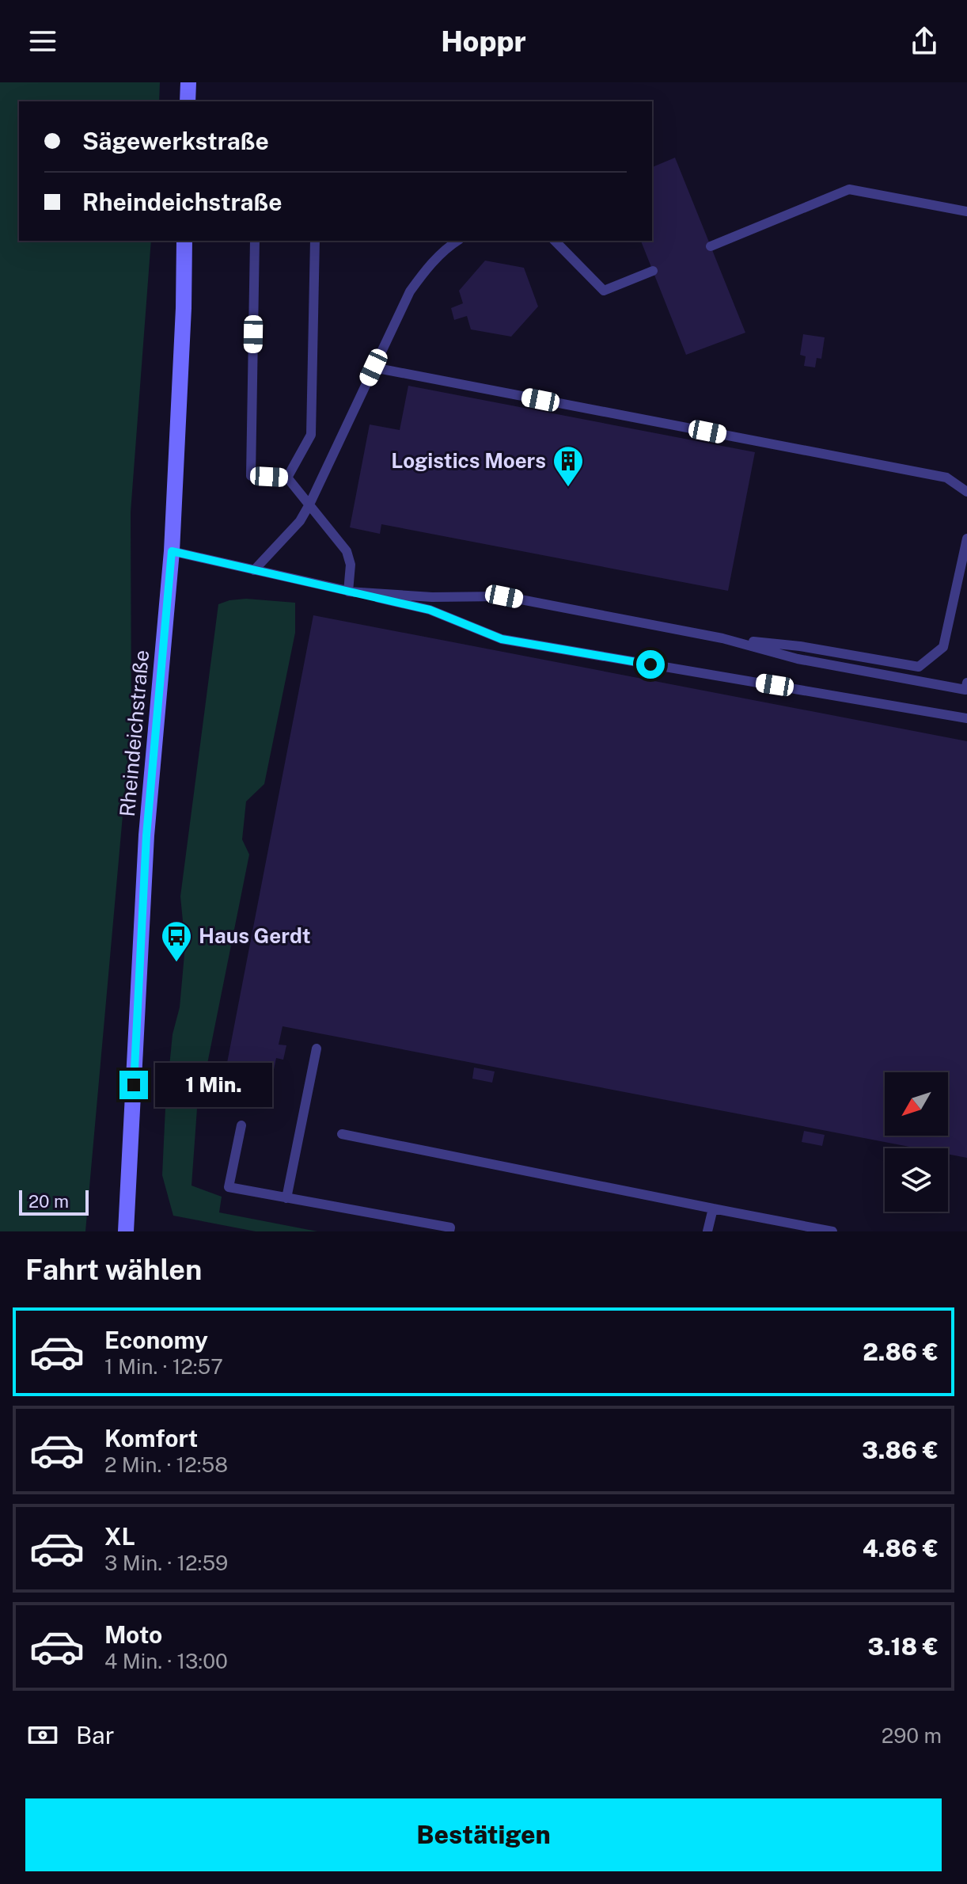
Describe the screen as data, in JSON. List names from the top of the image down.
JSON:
{
  "streets": {
    "main road": ["Rheindeichstraße"]
  },
  "places": {
    "building": ["Logistics Moers"],
    "bus stop": ["Haus Gerdt"]
  },
  "scale_bar": "20 m",
  "north": "bottom left",
  "page": {
    "header": "Hoppr",
    "banner": ["Sägewerkstraße", "Rheindeichstraße"],
    "bubble": "1 Min.",
    "scale": "20 m",
    "heading": "Fahrt wählen",
    "list": [
      {
        "name": "Economy",
        "note": "1 Min. · 12:57",
        "value": "2.86 €"
      },
      {
        "name": "Komfort",
        "note": "2 Min. · 12:58",
        "value": "3.86 €"
      },
      {
        "name": "XL",
        "note": "3 Min. · 12:59",
        "value": "4.86 €"
      },
      {
        "name": "Moto",
        "note": "4 Min. · 13:00",
        "value": "3.18 €"
      }
    ],
    "pay": ["Bar", "290 m"],
    "buttons": "Bestätigen"
  }
}
